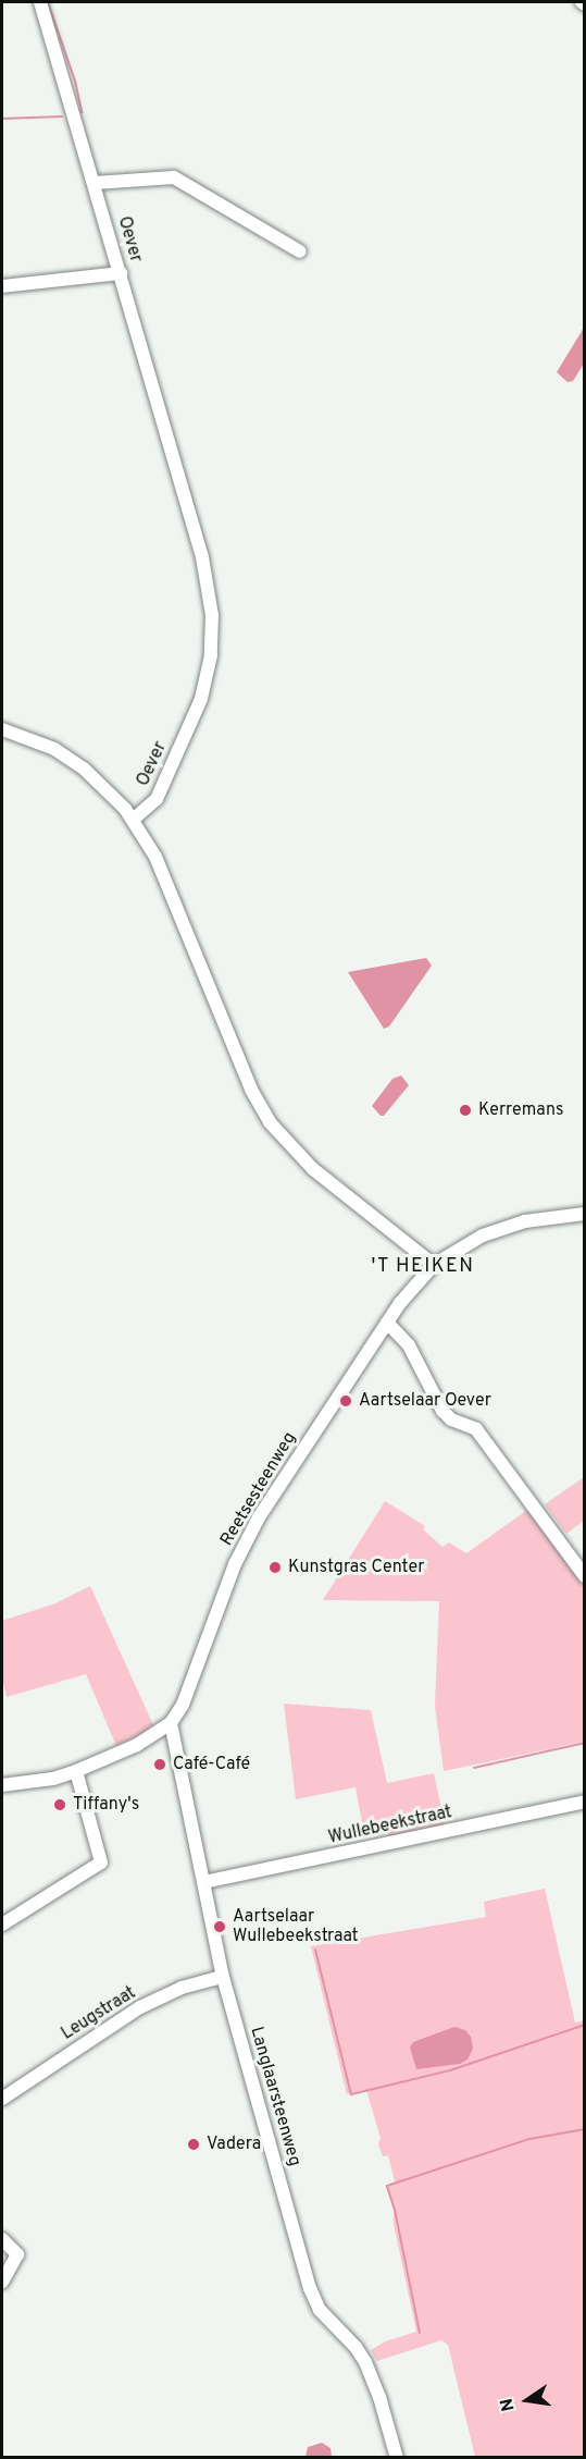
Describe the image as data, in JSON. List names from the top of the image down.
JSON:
{
  "streets": {
    "street": [
      "Oever",
      "Reetsesteenweg",
      "Wullebeekstraat",
      "Leugstraat",
      "Langlaarsteenweg"
    ]
  },
  "crossings": [
    ["Reetsesteenweg", "Langlaarsteenweg"],
    ["Wullebeekstraat", "Langlaarsteenweg"],
    ["Leugstraat", "Langlaarsteenweg"]
  ],
  "districts": ["'T HEIKEN"],
  "places": [
    "Kerremans",
    "Aartselaar Oever",
    "Kunstgras Center",
    "Café-Café",
    "Tiffany's",
    "Aartselaar Wullebeekstraat",
    "Vadera"
  ],
  "north": "left"
}
